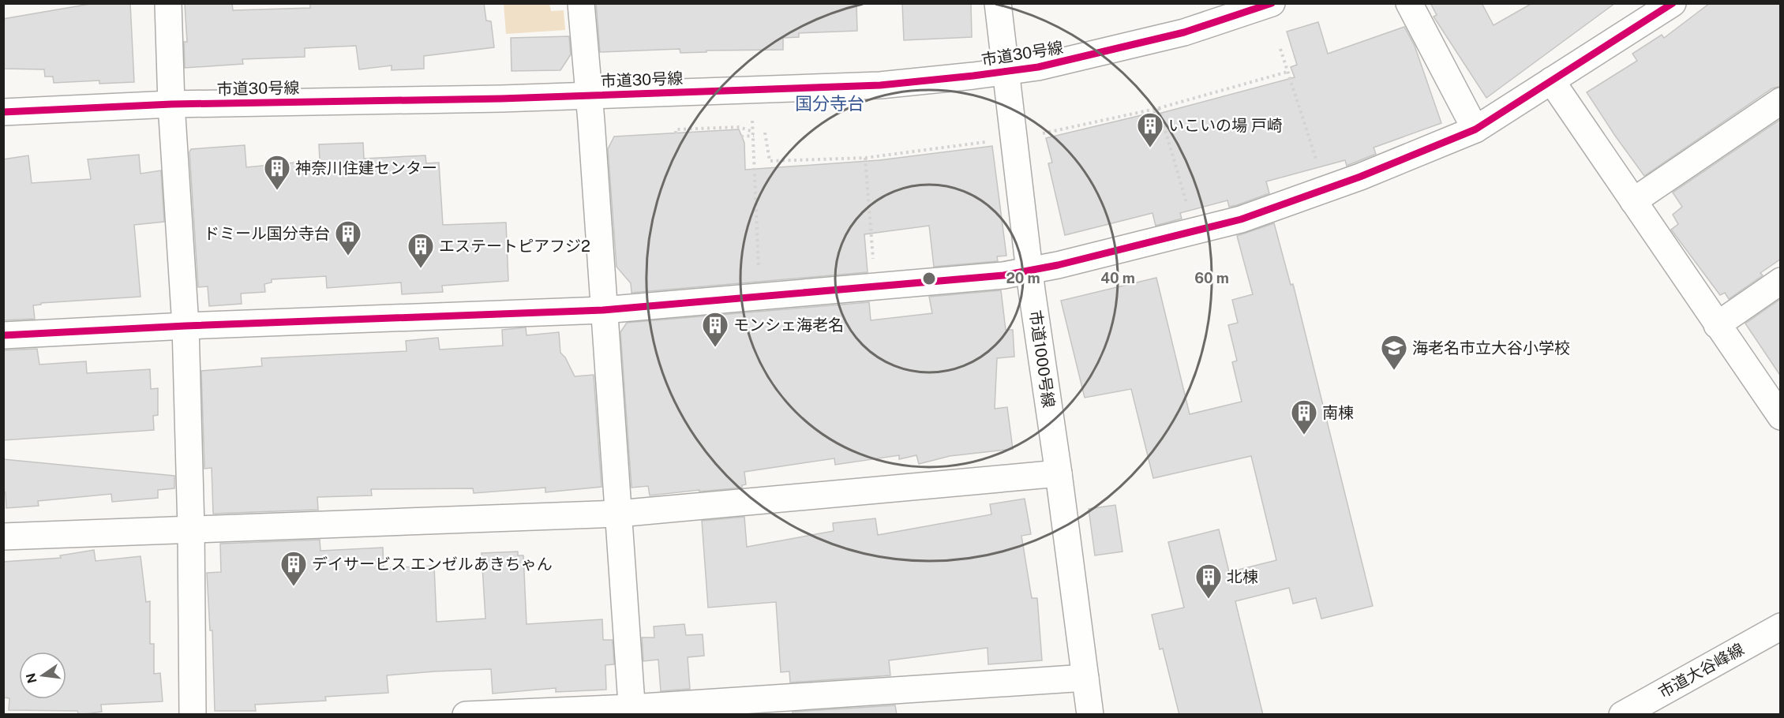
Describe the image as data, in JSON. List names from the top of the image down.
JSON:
{
  "streets": {
    "street": ["市道30号線", "市道1000号線", "市道大谷峰線"]
  },
  "crossings": [
    ["市道30号線", "市道1000号線"]
  ],
  "districts": ["国分寺台"],
  "places": {
    "building": [
      "いこいの場 戸崎",
      "神奈川住建センター",
      "ドミール国分寺台",
      "エステートピアフジ2",
      "モンシェ海老名",
      "南棟",
      "デイサービス エンゼルあきちゃん",
      "北棟"
    ],
    "school or university": ["海老名市立大谷小学校"]
  },
  "north": "left",
  "rings": ["20 m", "40 m", "60 m"]
}
